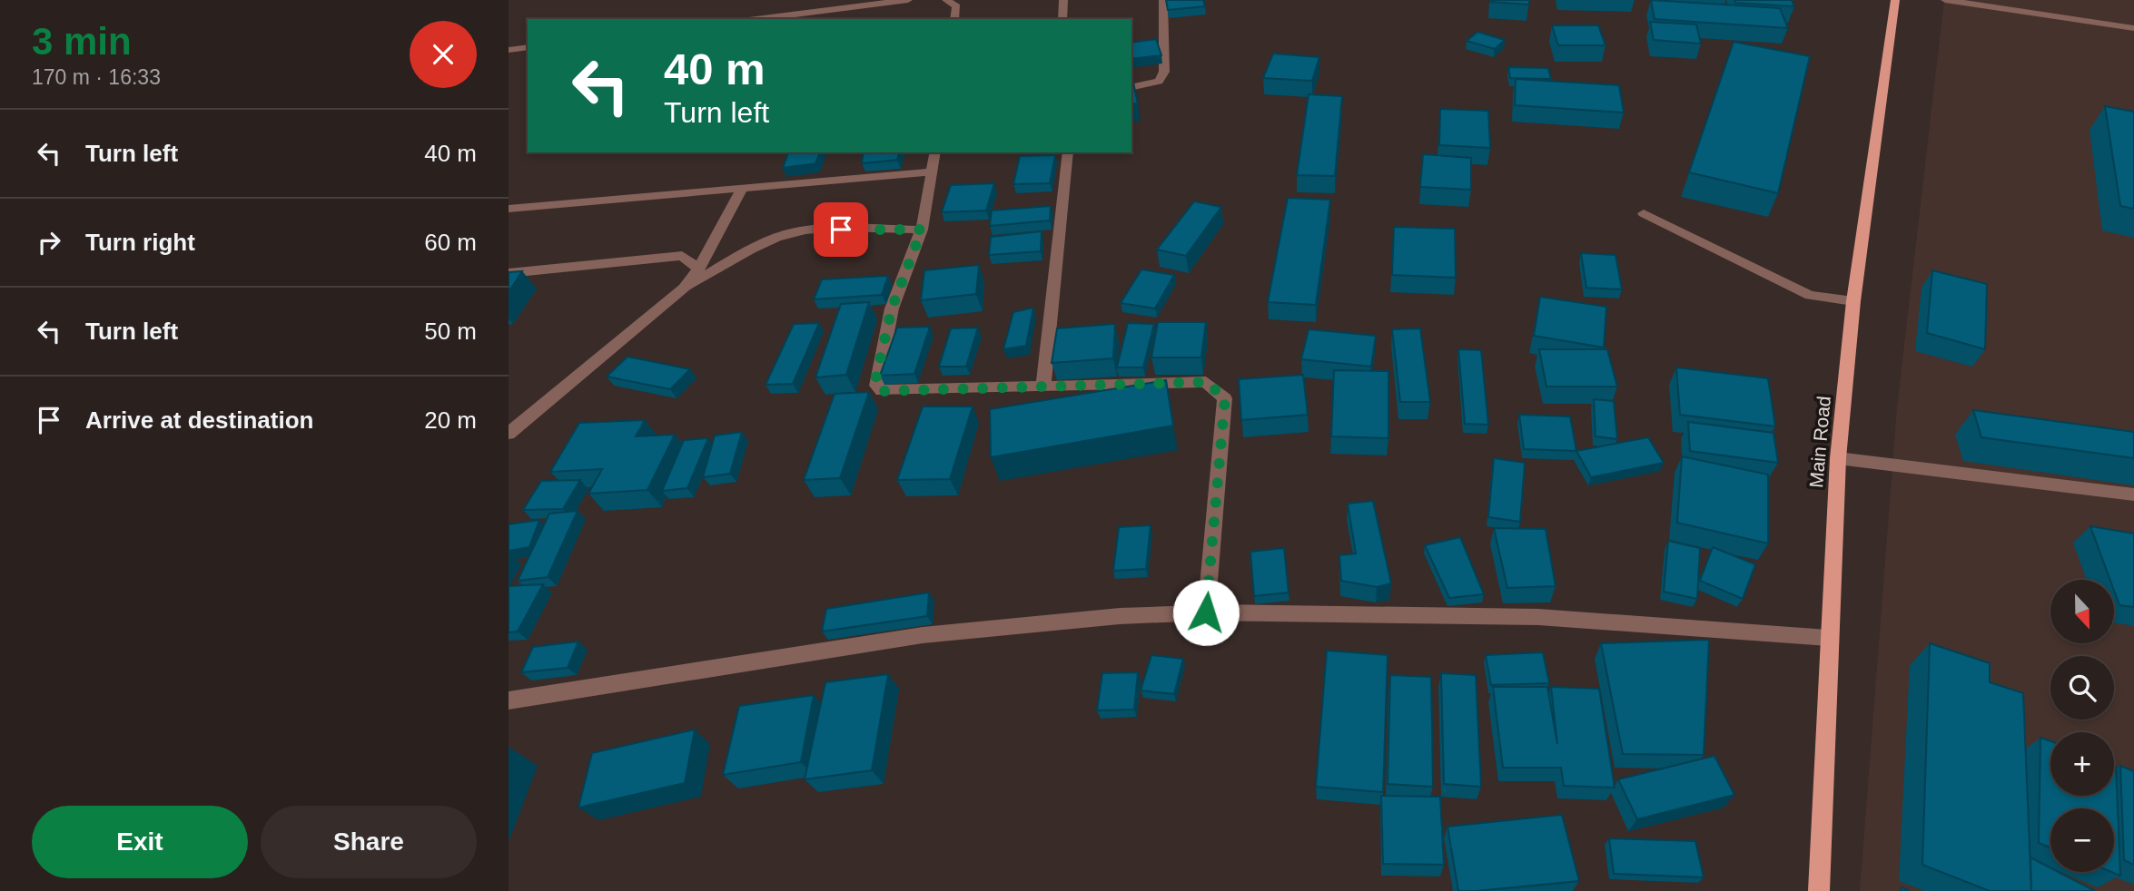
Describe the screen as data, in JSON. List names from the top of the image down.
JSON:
{
  "streets": {
    "main road": ["Main Road"]
  },
  "north": "bottom",
  "page": {
    "heading": ["3 min", "170 m · 16:33"],
    "turn": ["40 m", "Turn left"],
    "list": [
      {
        "name": "Turn left",
        "value": "40 m"
      },
      {
        "name": "Turn right",
        "value": "60 m"
      },
      {
        "name": "Turn left",
        "value": "50 m"
      },
      {
        "name": "Arrive at destination",
        "value": "20 m"
      }
    ],
    "map_buttons": ["+", "−"],
    "buttons": ["Exit", "Share"]
  }
}
